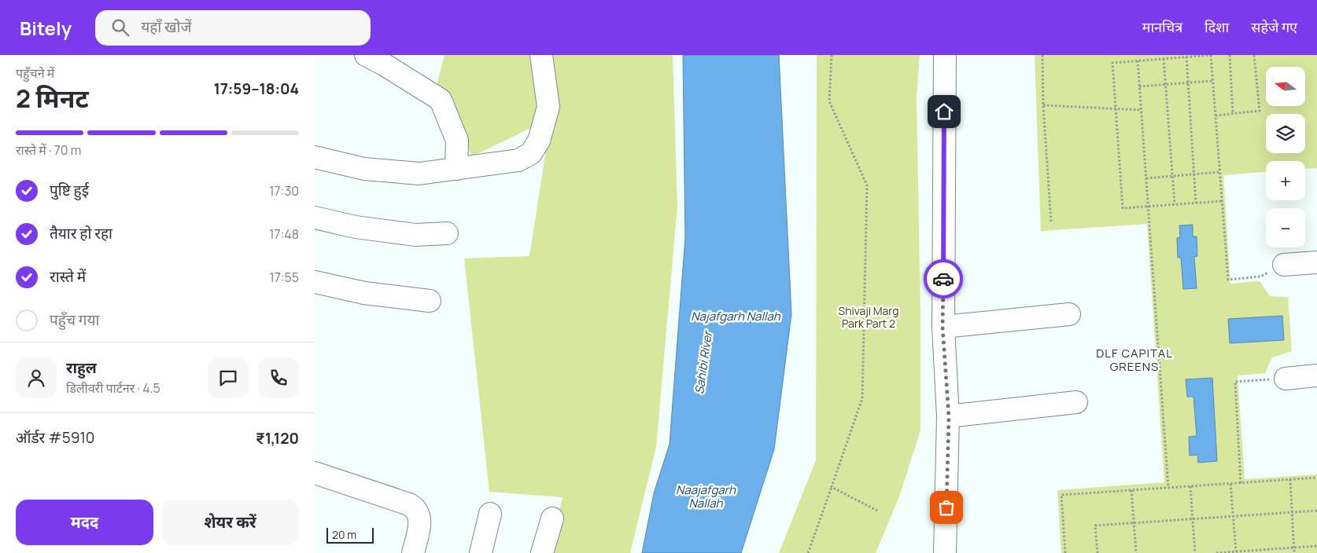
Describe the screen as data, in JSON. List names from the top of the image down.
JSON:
{
  "districts": ["DLF CAPITAL GREENS"],
  "water": ["Najafgarh Nallah", "Sahibi River", "Naajafgarh Nallah"],
  "parks": ["Shivaji Marg Park Part 2"],
  "scale_bar": "20 m",
  "north": "left",
  "page": {
    "header": "Bitely",
    "search": "यहाँ खोजें",
    "nav": ["मानचित्र", "दिशा", "सहेजे गए"],
    "heading": ["2 मिनट", "पहुँचने में", "17:59–18:04"],
    "panel": [
      "राहुल",
      "डिलीवरी पार्टनर · 4.5",
      "ऑर्डर #5910",
      "₹1,120"
    ],
    "map_buttons": ["+", "−"],
    "bar": "रास्ते में · 70 m",
    "list": [
      ["पुष्टि हुई", "17:30"],
      ["तैयार हो रहा", "17:48"],
      ["रास्ते में", "17:55"],
      "पहुँच गया"
    ],
    "buttons": ["मदद", "शेयर करें"],
    "scale": "20 m"
  }
}
